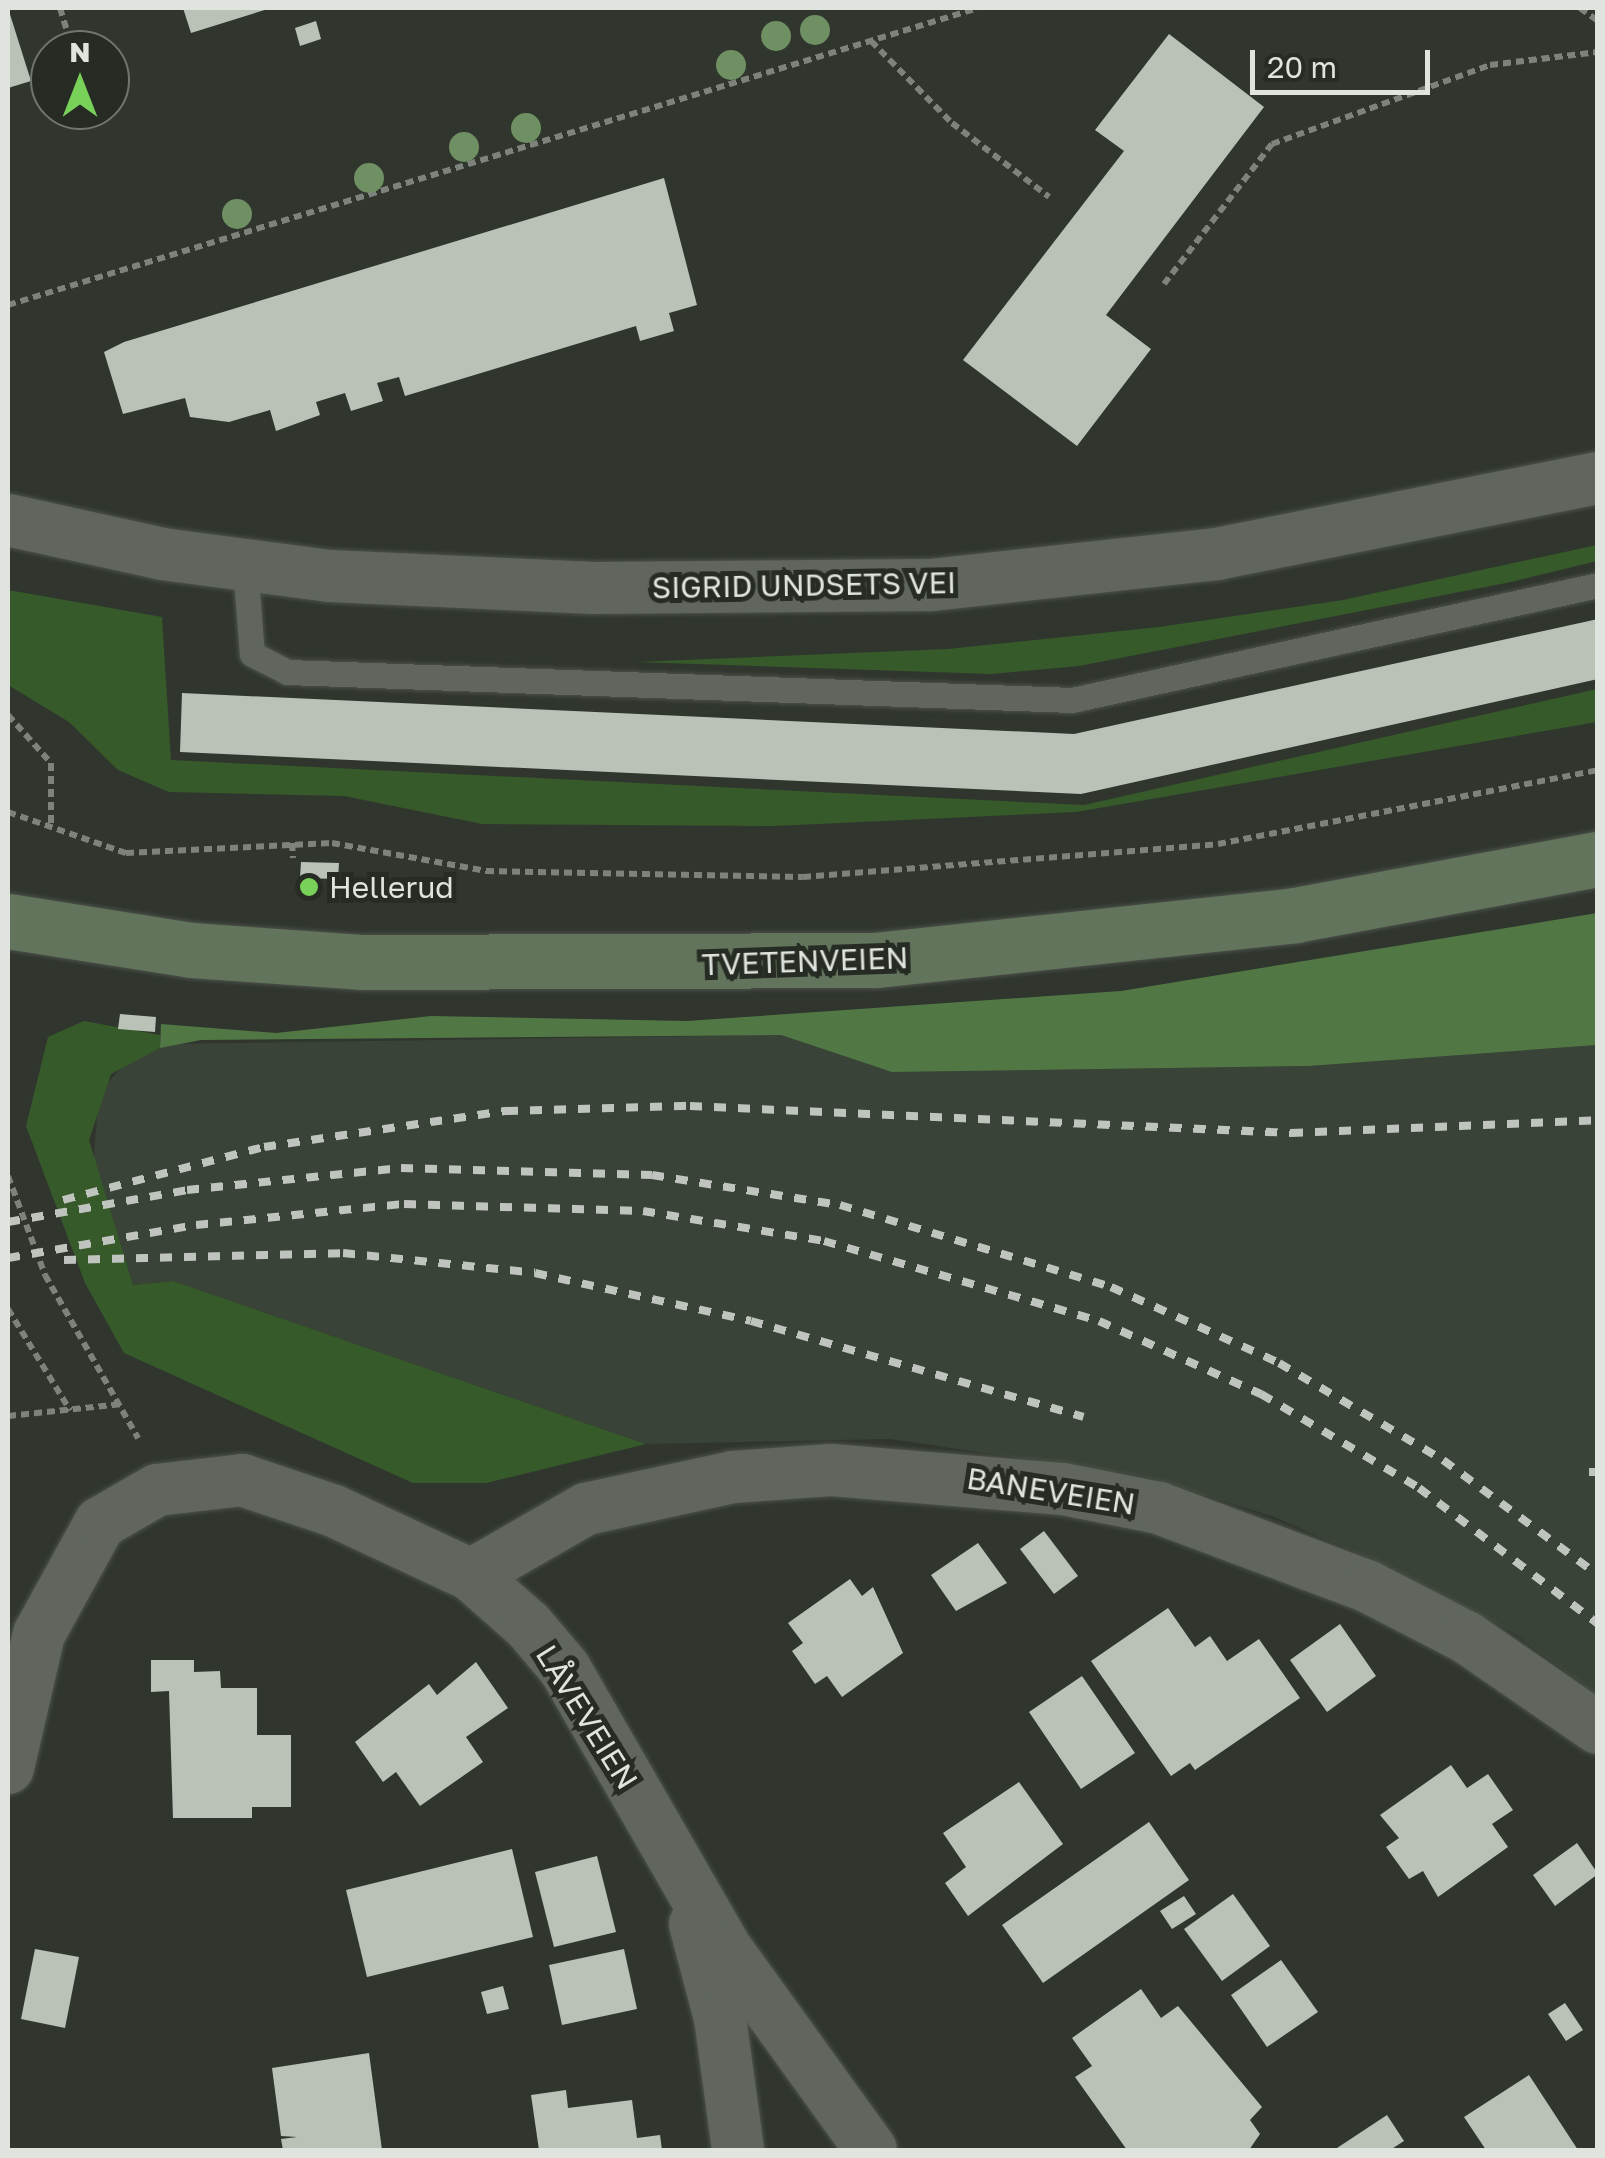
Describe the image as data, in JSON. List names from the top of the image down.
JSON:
{
  "streets": {
    "main road": ["TVETENVEIEN"],
    "street": ["SIGRID UNDSETS VEI", "BANEVEIEN", "LÅVEVEIEN"]
  },
  "crossings": [
    ["BANEVEIEN", "LÅVEVEIEN"]
  ],
  "places": ["Hellerud"],
  "scale_bar": "20 m",
  "north": "top"
}
